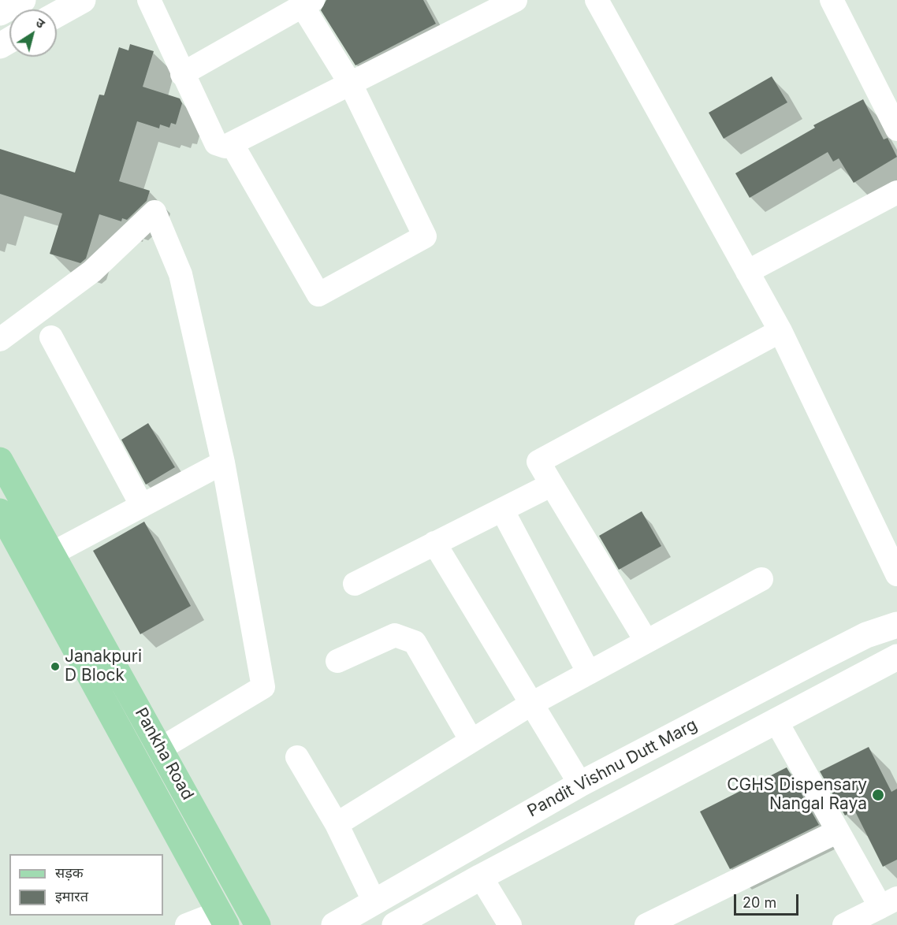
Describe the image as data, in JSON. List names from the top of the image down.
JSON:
{
  "streets": {
    "main road": ["Pankha Road"],
    "street": ["Pandit Vishnu Dutt Marg"]
  },
  "places": ["Janakpuri D Block", "CGHS Dispensary Nangal Raya"],
  "legend": ["सड़क", "इमारत"],
  "scale_bar": "20 m",
  "north": "top right"
}
